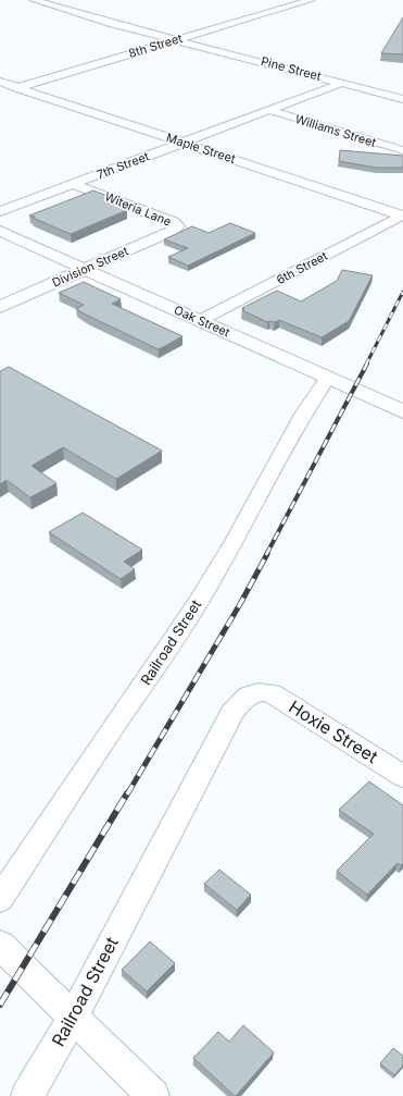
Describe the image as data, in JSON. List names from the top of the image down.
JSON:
{
  "streets": {
    "main road": ["Division Street", "Oak Street"],
    "street": [
      "8th Street",
      "Pine Street",
      "Williams Street",
      "Maple Street",
      "7th Street",
      "Witeria Lane",
      "6th Street",
      "Railroad Street",
      "Hoxie Street"
    ]
  },
  "crossings": [
    ["8th Street", "Pine Street"],
    ["8th Street", "Maple Street"],
    ["Pine Street", "7th Street"],
    ["Williams Street", "7th Street"],
    ["Maple Street", "7th Street"],
    ["Maple Street", "6th Street"],
    ["7th Street", "Witeria Lane"],
    ["Witeria Lane", "Division Street"],
    ["Division Street", "Oak Street"],
    ["6th Street", "Oak Street"],
    ["Oak Street", "Railroad Street"],
    ["Railroad Street", "Hoxie Street"]
  ]
}
